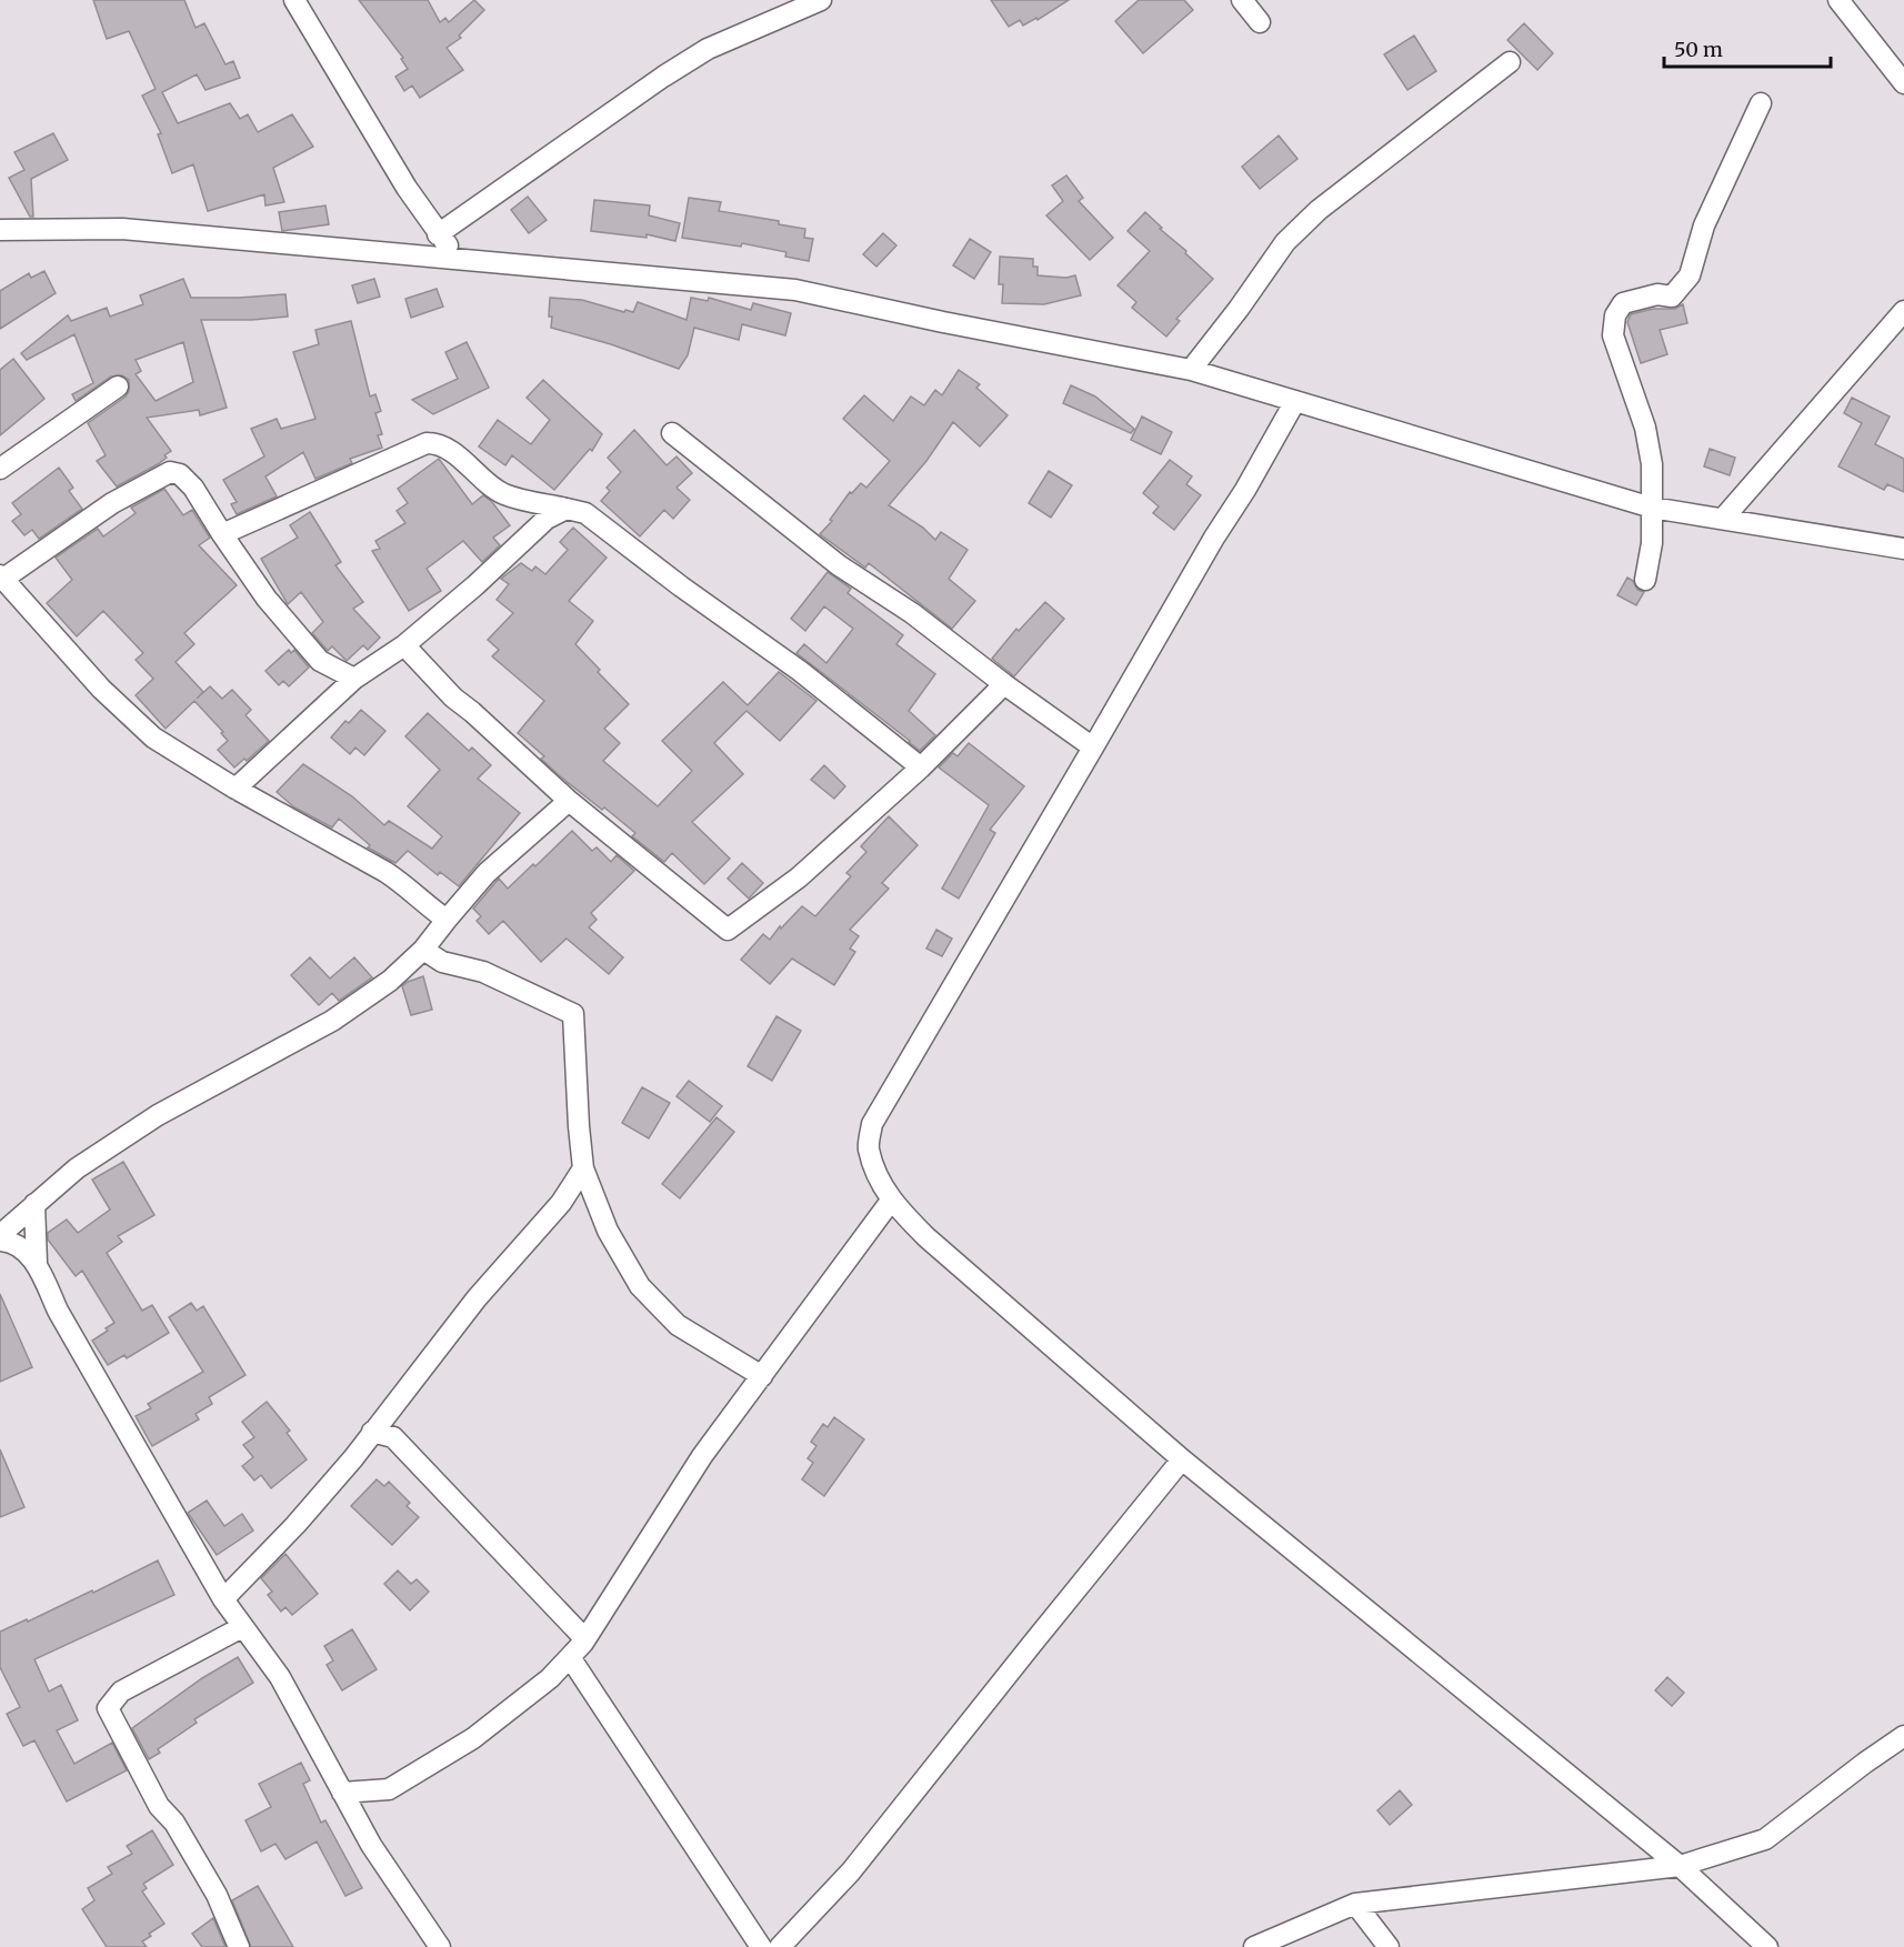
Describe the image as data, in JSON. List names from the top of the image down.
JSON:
{
  "scale_bar": "50 m"
}
